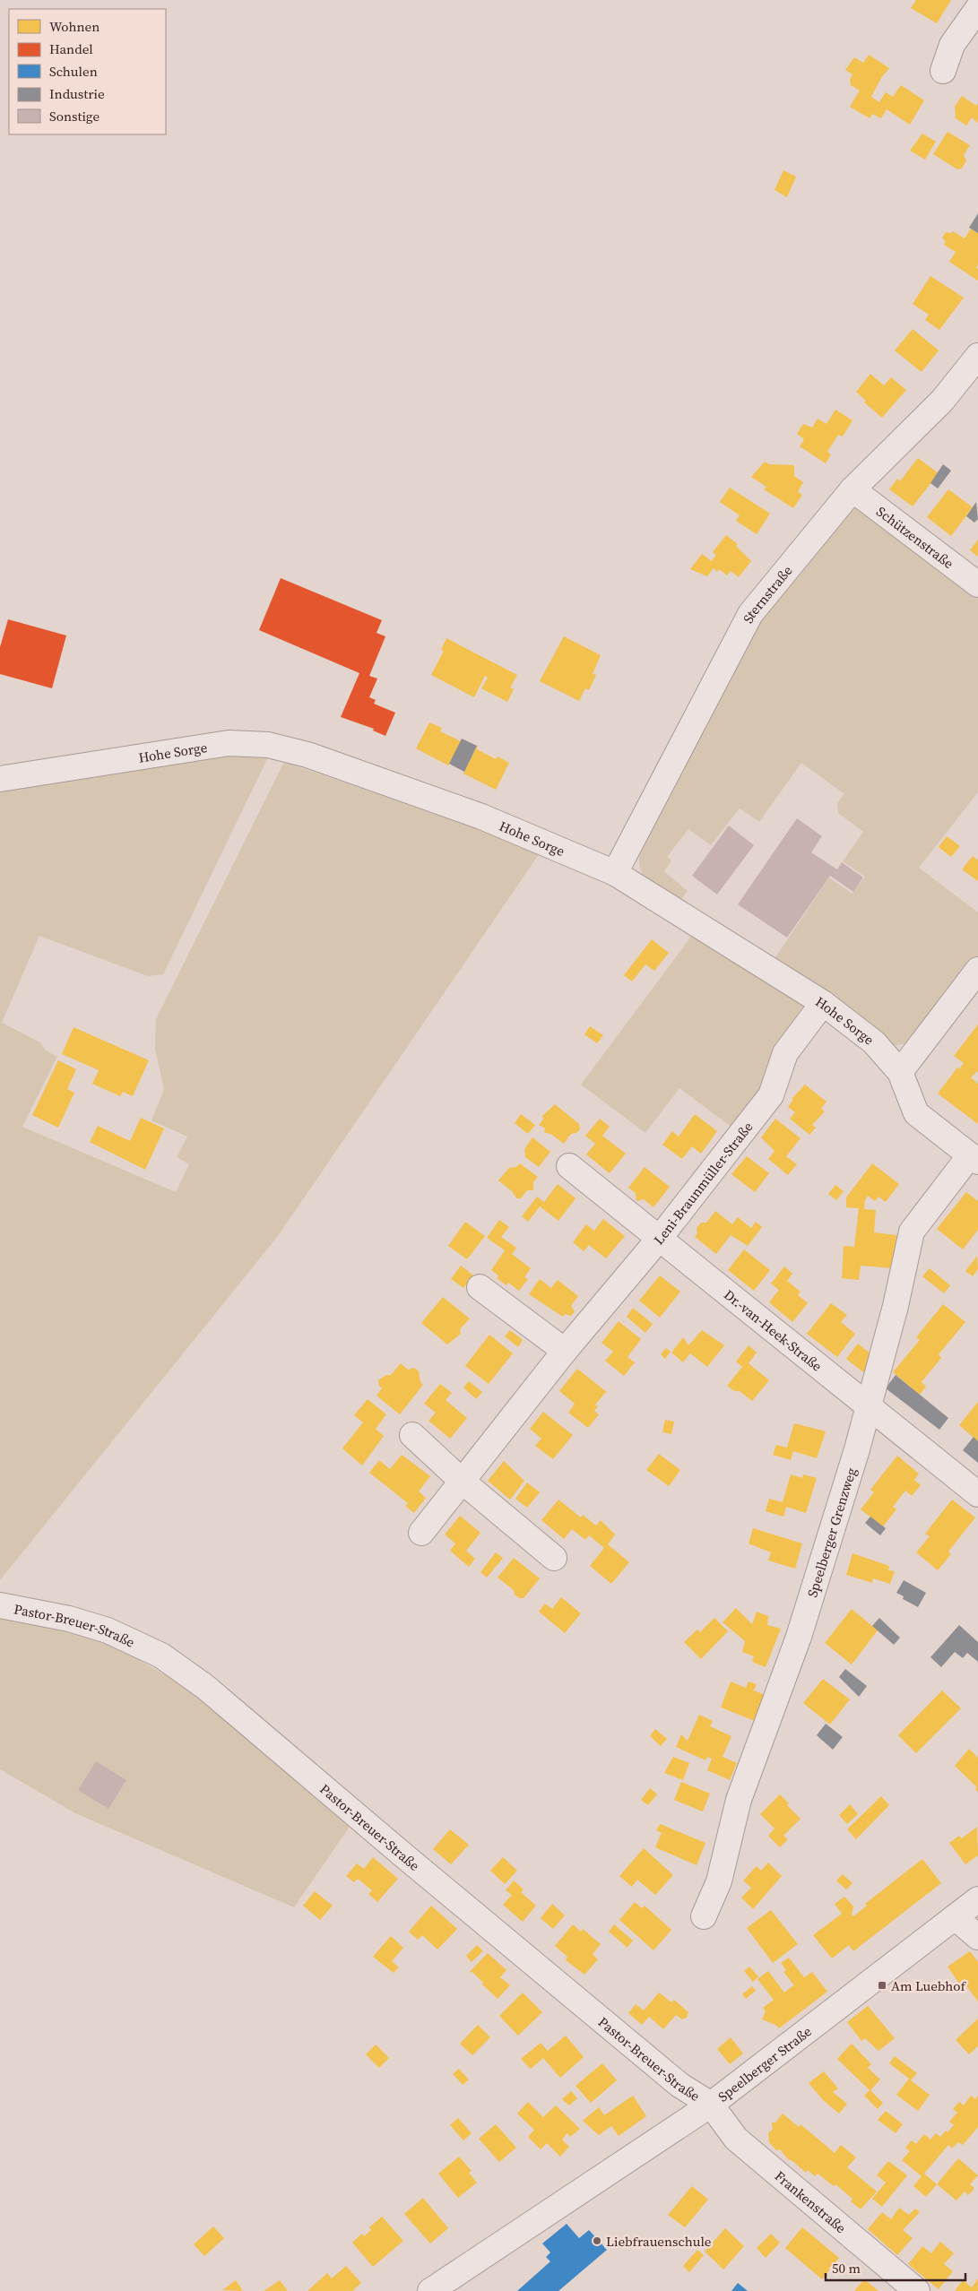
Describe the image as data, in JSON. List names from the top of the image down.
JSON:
{
  "streets": {
    "street": [
      "Schützenstraße",
      "Sternstraße",
      "Hohe Sorge",
      "Leni-Braunmüller-Straße",
      "Dr.-van-Heek-Straße",
      "Speelberger Grenzweg",
      "Pastor-Breuer-Straße",
      "Speelberger Straße",
      "Frankenstraße"
    ]
  },
  "crossings": [
    ["Schützenstraße", "Sternstraße"],
    ["Sternstraße", "Hohe Sorge"],
    ["Hohe Sorge", "Leni-Braunmüller-Straße"],
    ["Hohe Sorge", "Speelberger Grenzweg"],
    ["Leni-Braunmüller-Straße", "Dr.-van-Heek-Straße"],
    ["Dr.-van-Heek-Straße", "Speelberger Grenzweg"],
    ["Pastor-Breuer-Straße", "Speelberger Straße"],
    ["Pastor-Breuer-Straße", "Frankenstraße"],
    ["Speelberger Straße", "Frankenstraße"]
  ],
  "places": {
    "transit": ["Am Luebhof"],
    "other": ["Liebfrauenschule"]
  },
  "legend": [
    "Wohnen",
    "Handel",
    "Schulen",
    "Industrie",
    "Sonstige"
  ],
  "scale_bar": "50 m"
}
